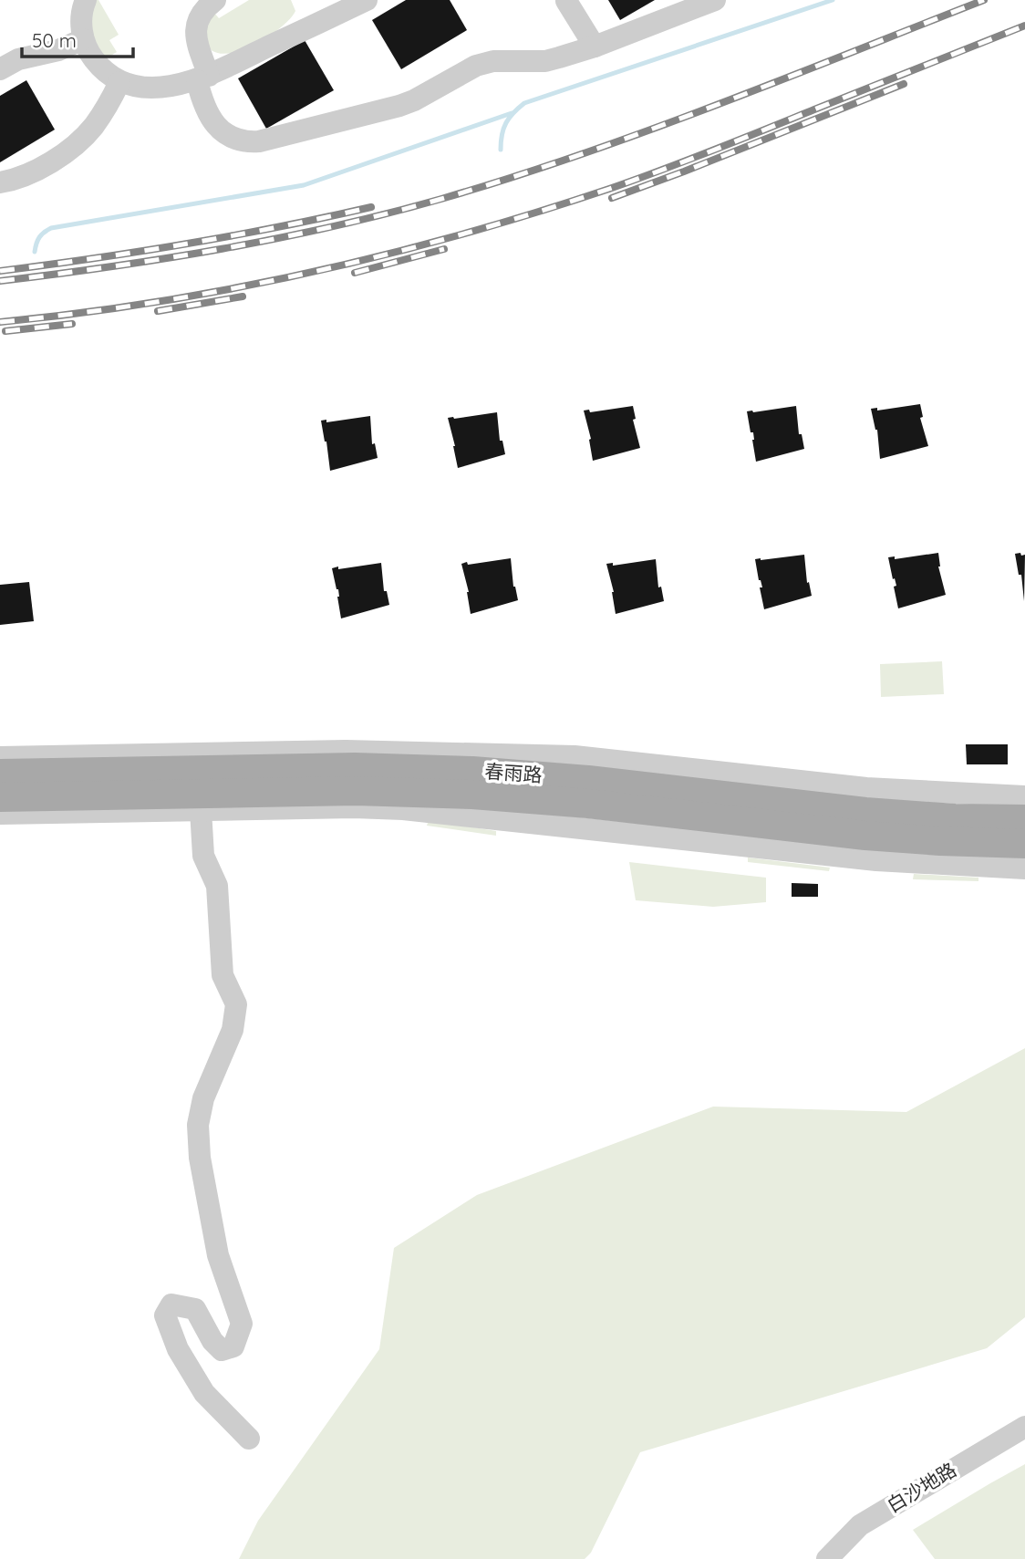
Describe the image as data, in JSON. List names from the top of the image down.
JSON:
{
  "streets": {
    "main road": ["春雨路"],
    "street": ["白沙地路"]
  },
  "scale_bar": "50 m"
}
